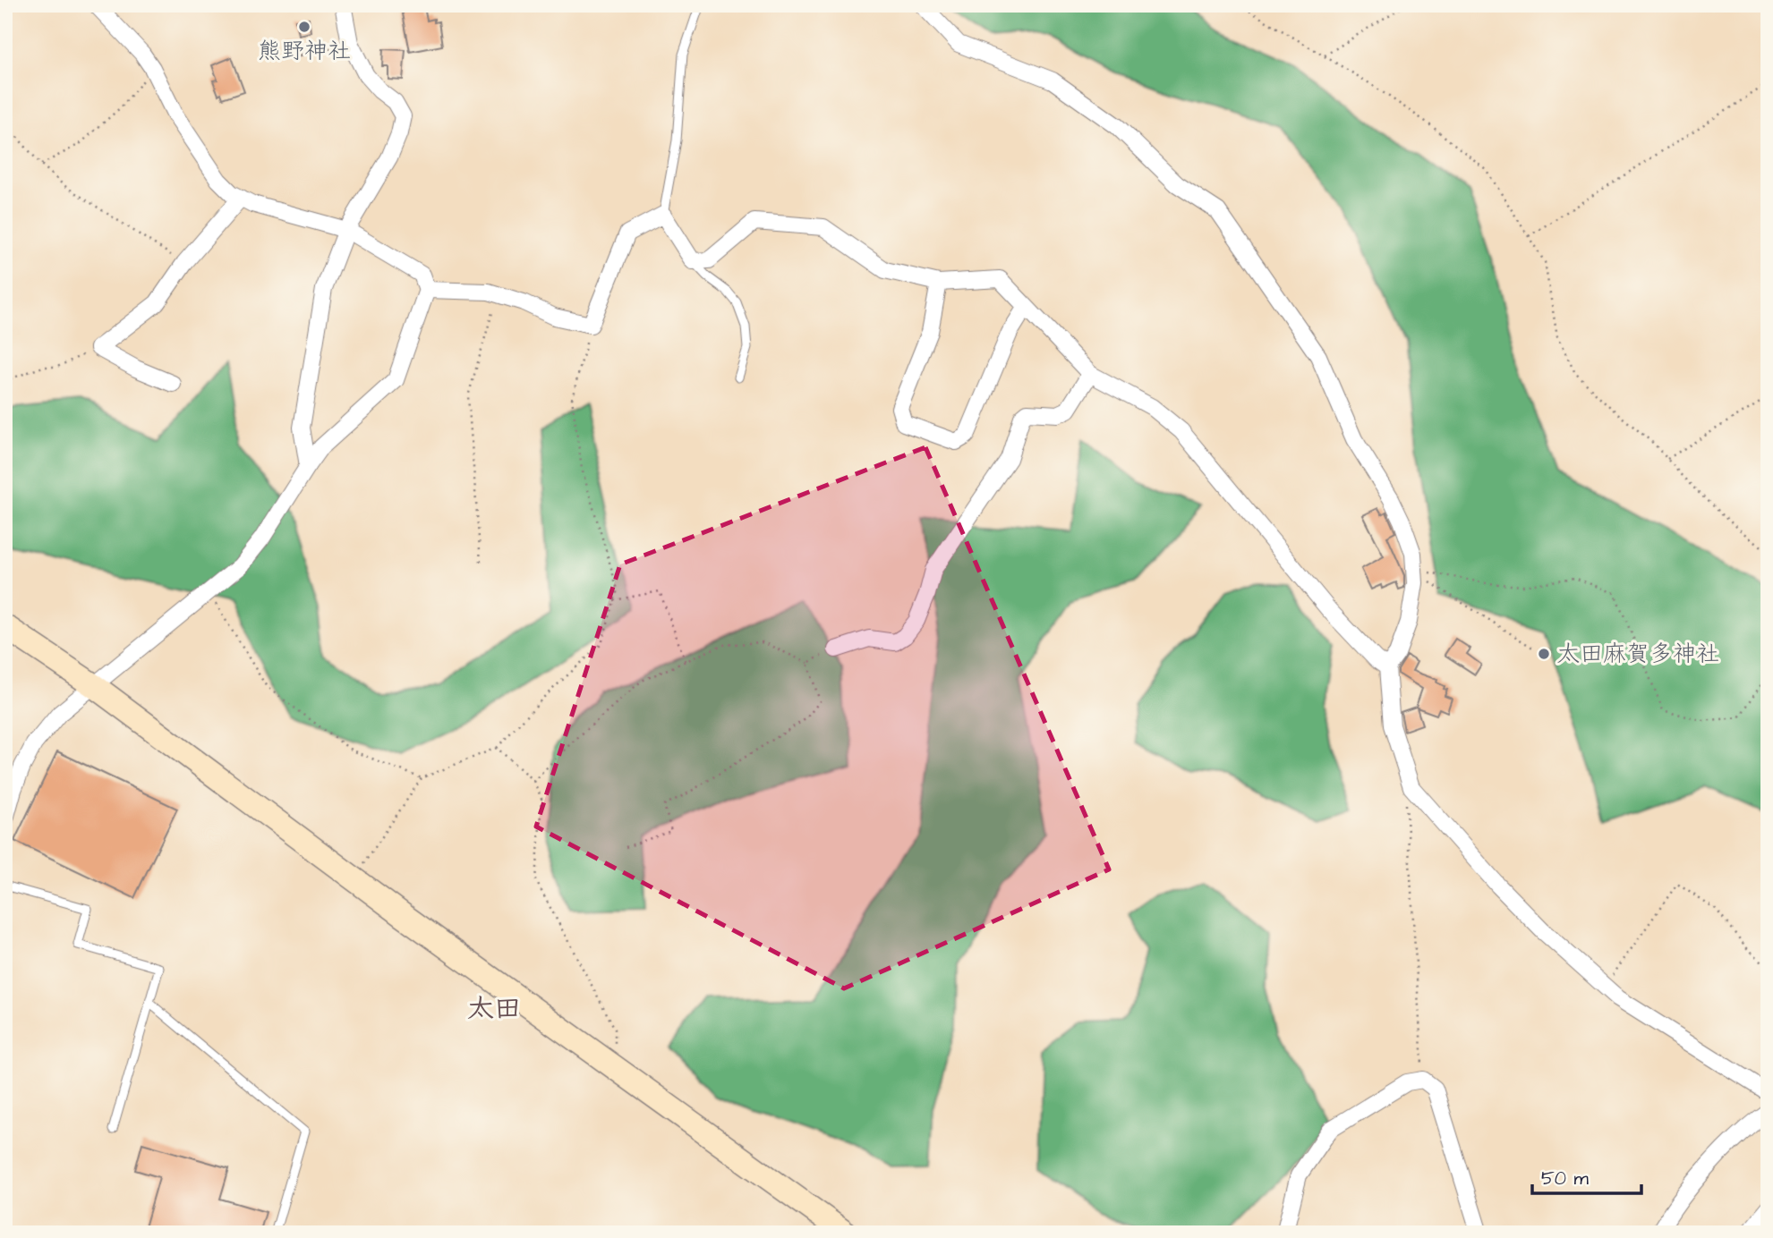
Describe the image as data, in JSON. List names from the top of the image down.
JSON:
{
  "districts": ["太田"],
  "places": ["熊野神社", "太田麻賀多神社"],
  "scale_bar": "50 m"
}
